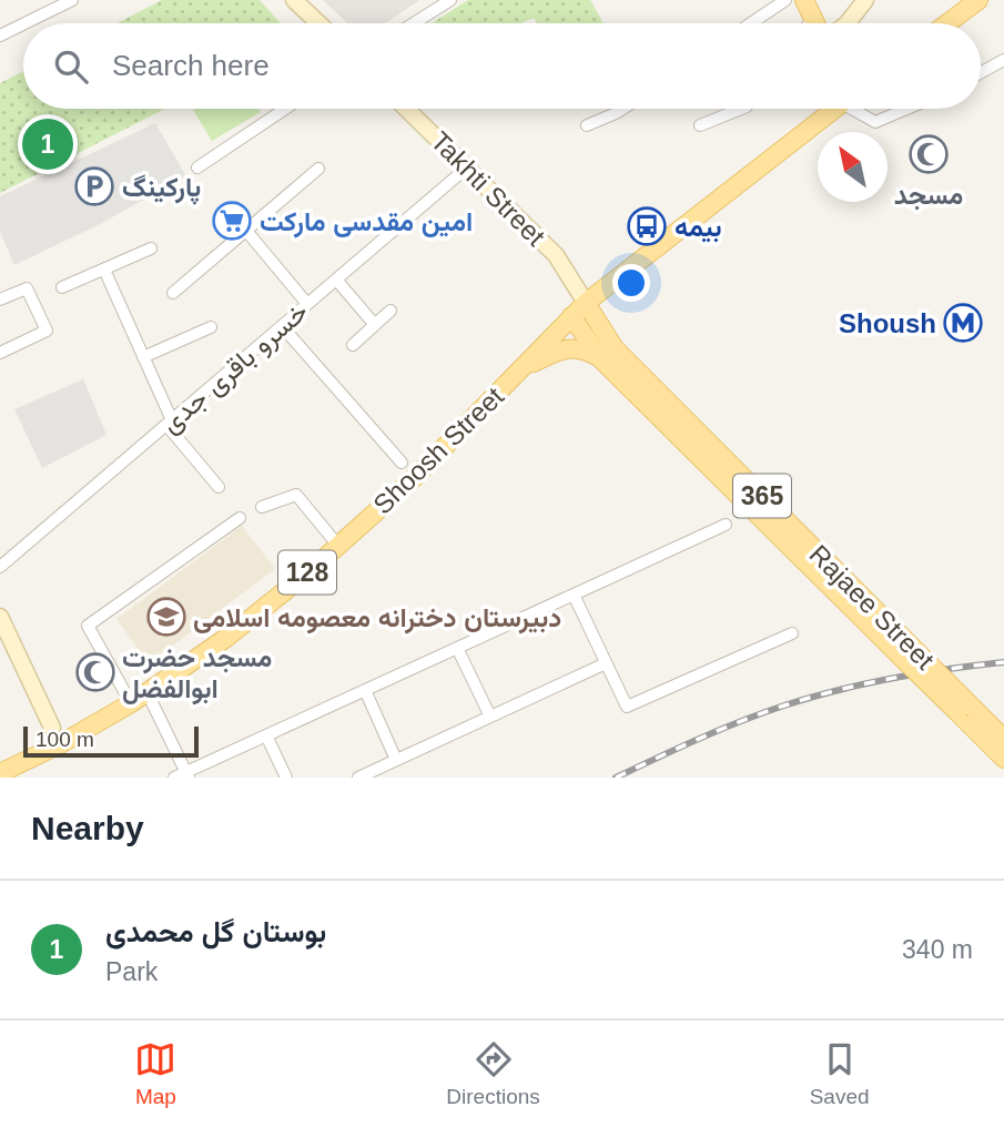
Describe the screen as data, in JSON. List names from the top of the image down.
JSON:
{
  "streets": {
    "main road": [
      "Takhti Street",
      "Shoosh Street",
      "365",
      "128",
      "Rajaee Street"
    ],
    "street": ["خسرو باقری جدی"]
  },
  "crossings": [
    ["Takhti Street", "خسرو باقری جدی"],
    ["Takhti Street", "Shoosh Street"],
    ["Takhti Street", "Rajaee Street"],
    ["Shoosh Street", "365"],
    ["Shoosh Street", "Rajaee Street"],
    ["365", "Rajaee Street"]
  ],
  "places": {
    "mosque": ["مسجد", "مسجد حضرت ابوالفضل"],
    "parking": ["پارکینگ"],
    "supermarket": ["امین مقدسی مارکت"],
    "bus stop": ["بیمه"],
    "metro station": ["Shoush"],
    "school or university": ["دبیرستان دخترانه معصومه اسلامی"]
  },
  "scale_bar": "100 m",
  "north": "top left",
  "page": {
    "search": "Search here",
    "pins": "1",
    "scale": "100 m",
    "heading": "Nearby",
    "list": [
      {
        "mark": "1",
        "name": "بوستان گل محمدی",
        "note": "Park",
        "value": "340 m"
      }
    ],
    "nav": ["Map", "Directions", "Saved"]
  }
}
